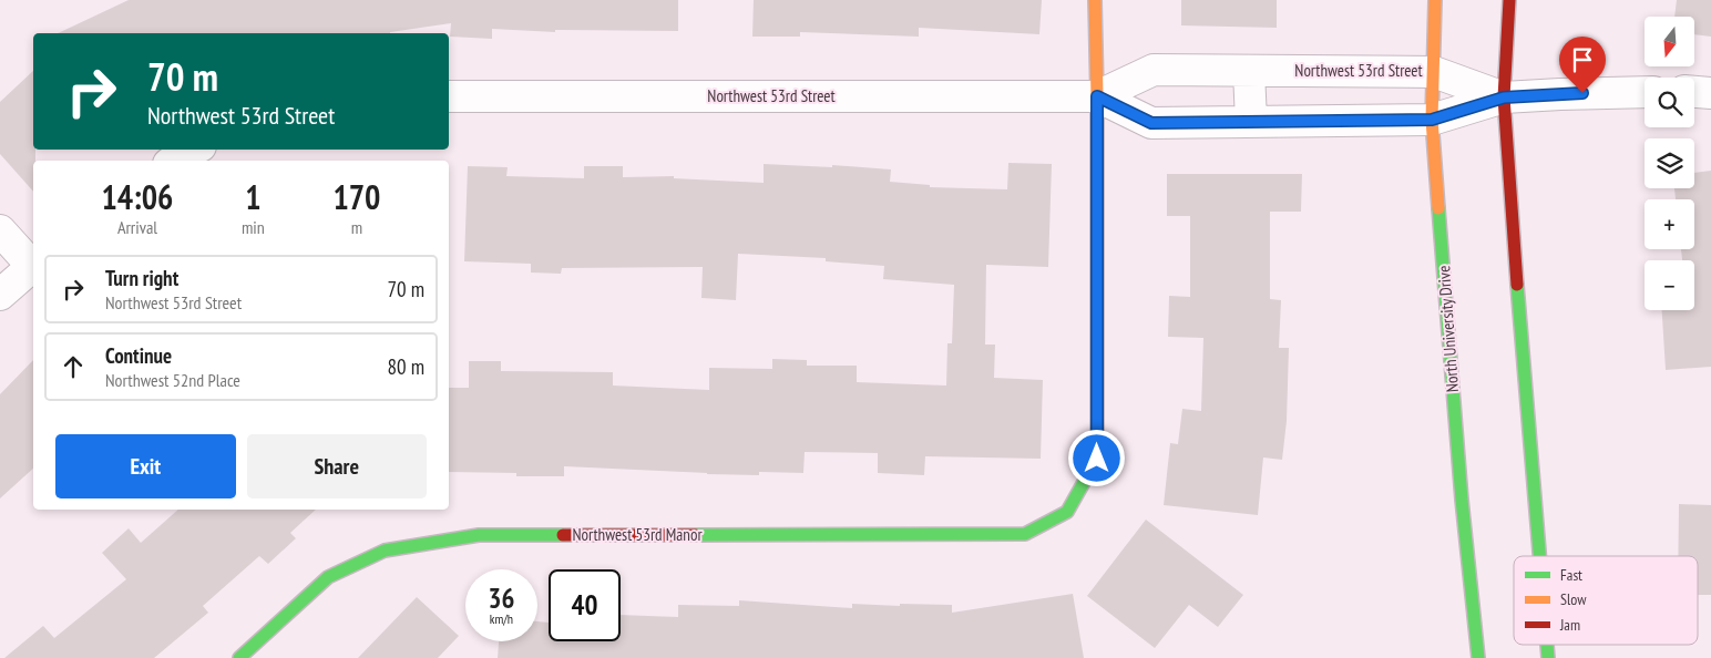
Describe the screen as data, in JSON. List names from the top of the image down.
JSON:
{
  "streets": {
    "street": ["Northwest 53rd Street", "North University Drive", "Northwest 53rd Manor"]
  },
  "crossings": [
    ["Northwest 53rd Street", "North University Drive"],
    ["Northwest 53rd Street", "Northwest 53rd Manor"]
  ],
  "legend": ["Fast", "Slow", "Jam"],
  "north": "bottom",
  "page": {
    "map_buttons": ["+", "−"],
    "turn": ["70 m", "Northwest 53rd Street"],
    "eta": [
      "14:06",
      "Arrival",
      "1",
      "min",
      "170",
      "m"
    ],
    "list": [
      {
        "name": "Turn right",
        "note": "Northwest 53rd Street",
        "value": "70 m"
      },
      {
        "name": "Continue",
        "note": "Northwest 52nd Place",
        "value": "80 m"
      }
    ],
    "buttons": ["Exit", "Share"],
    "speed": "36 km/h",
    "limit": "40"
  }
}
